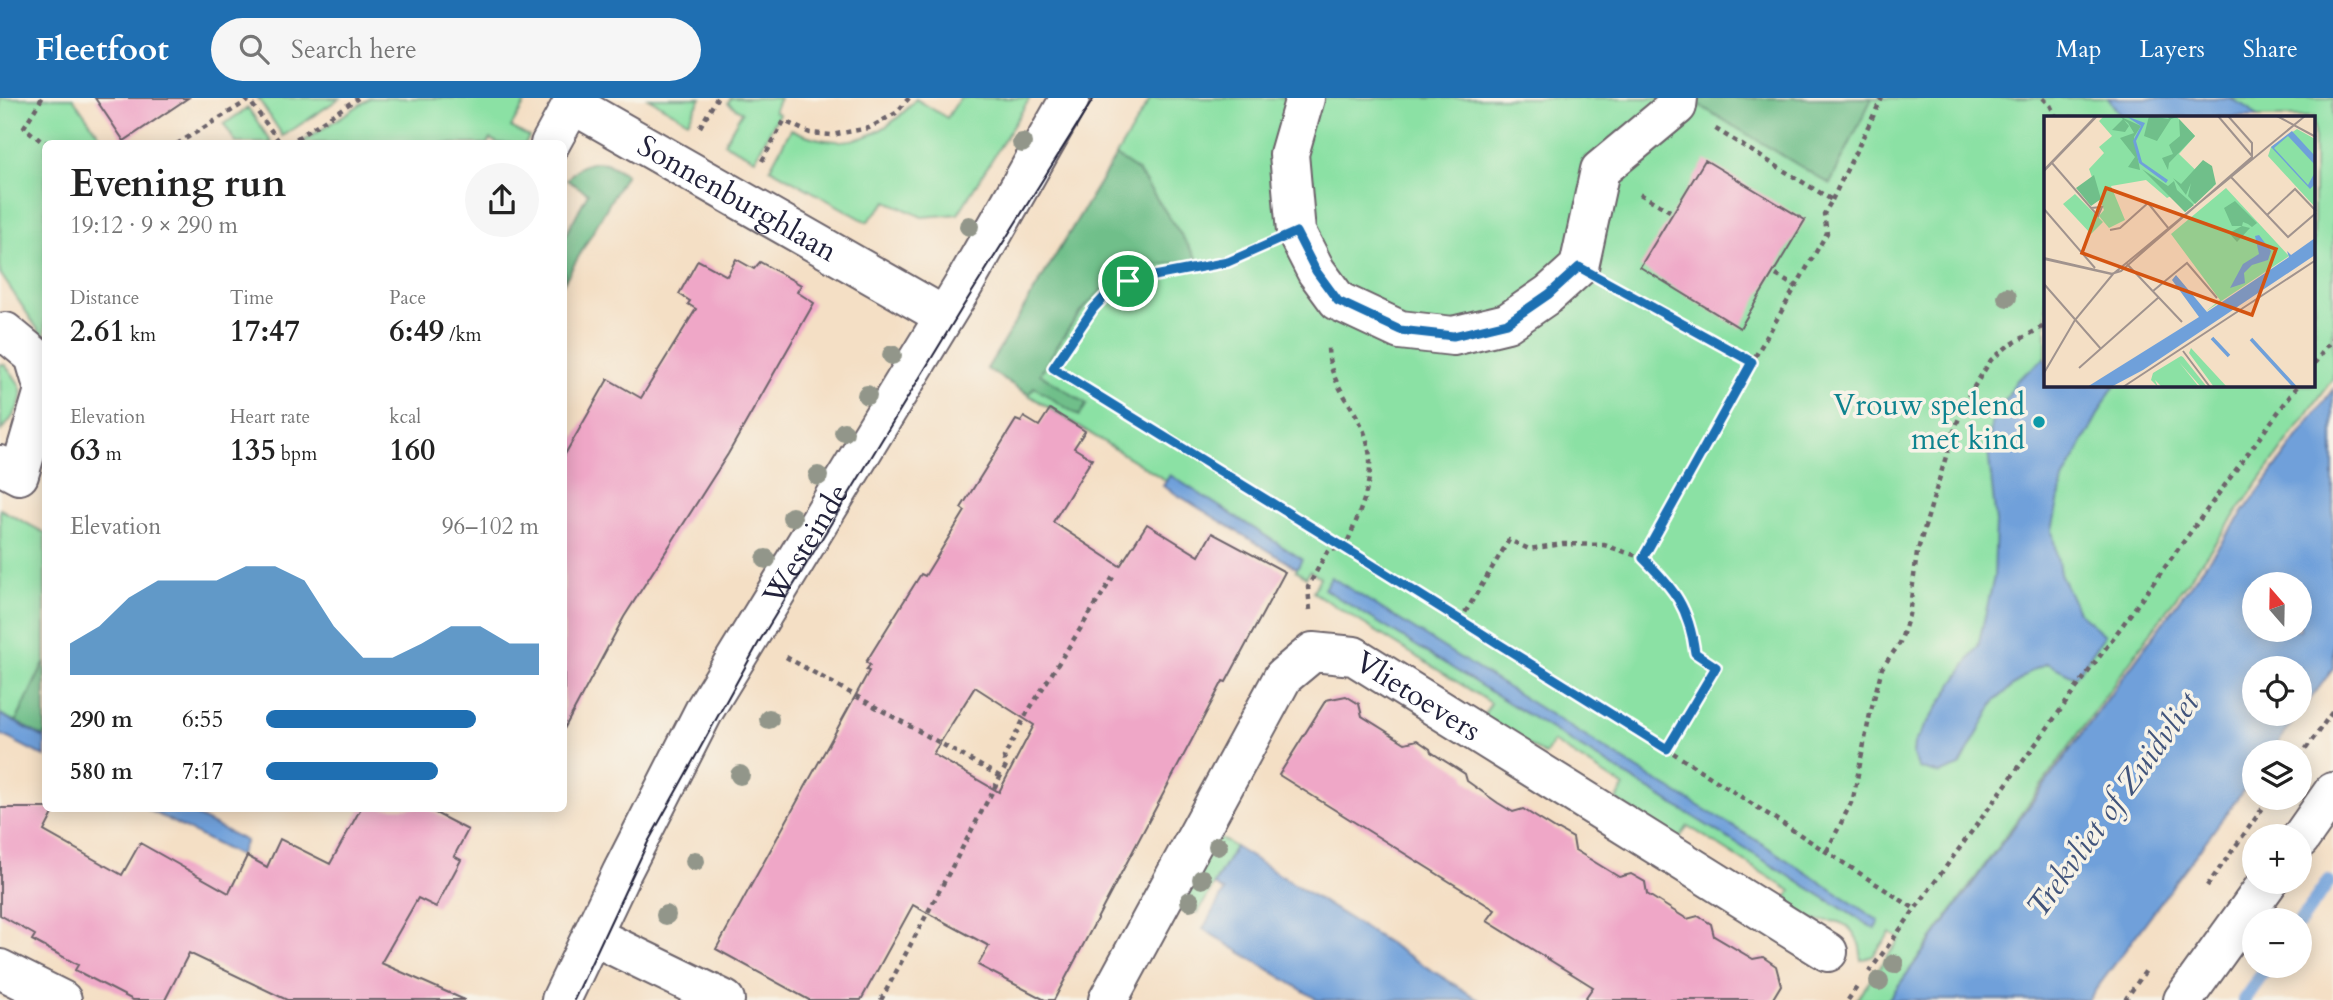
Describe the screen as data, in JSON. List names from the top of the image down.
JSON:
{
  "streets": {
    "street": ["Sonnenburghlaan", "Westeinde", "Vlietoevers"]
  },
  "crossings": [
    ["Sonnenburghlaan", "Westeinde"]
  ],
  "water": ["Trekvliet of Zuidvliet"],
  "places": ["Vrouw spelend met kind"],
  "north": "top",
  "page": {
    "header": "Fleetfoot",
    "search": "Search here",
    "nav": ["Map", "Layers", "Share"],
    "heading": ["Evening run", "19:12 · 9 × 290 m"],
    "stats": [
      ["Distance", "2.61 km"],
      ["Time", "17:47"],
      ["Pace", "6:49 /km"],
      ["Elevation", "63 m"],
      ["Heart rate", "135 bpm"],
      ["kcal", "160"]
    ],
    "chart": ["Elevation", "96–102 m"],
    "map_buttons": ["+", "−"],
    "list": [
      {
        "name": "290 m",
        "note": "6:55"
      },
      {
        "name": "580 m",
        "note": "7:17"
      }
    ]
  }
}
